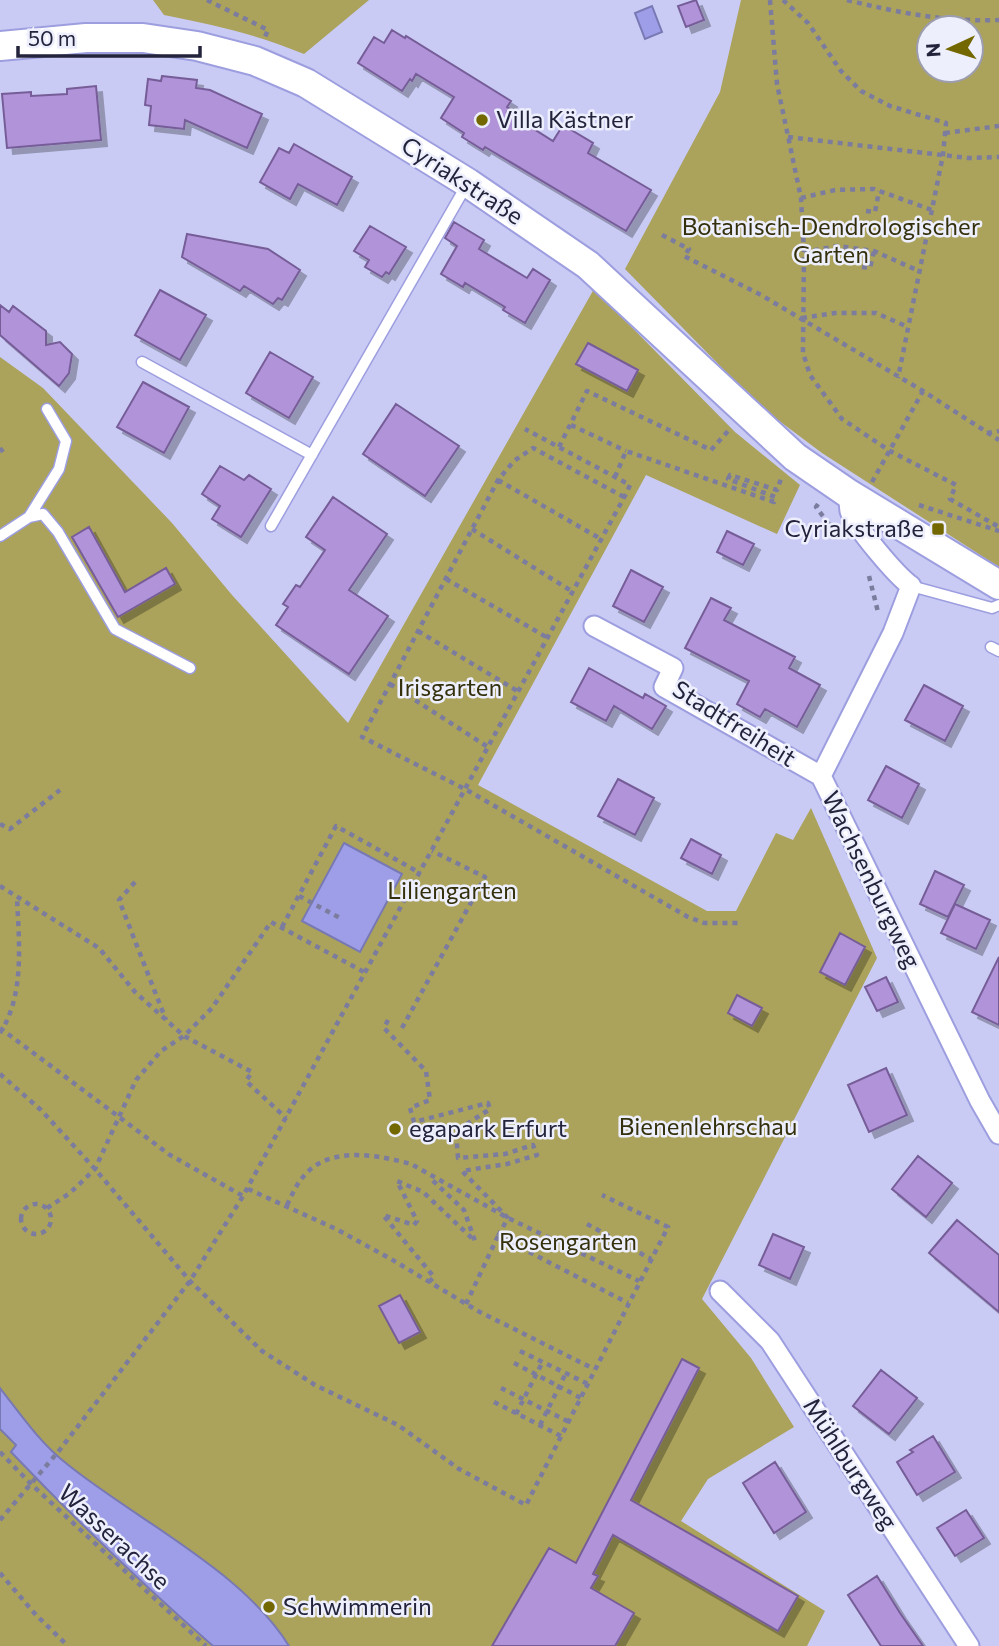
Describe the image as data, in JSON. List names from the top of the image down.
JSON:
{
  "streets": {
    "street": [
      "Cyriakstraße",
      "Stadtfreiheit",
      "Wachsenburgweg",
      "Mühlburgweg"
    ],
    "path": ["Wasserachse"]
  },
  "crossings": [
    ["Stadtfreiheit", "Wachsenburgweg"]
  ],
  "parks": [
    "Botanisch-Dendrologischer Garten",
    "Irisgarten",
    "Liliengarten",
    "Bienenlehrschau",
    "Rosengarten"
  ],
  "places": {
    "other": ["Villa Kästner", "egapark Erfurt", "Schwimmerin"],
    "transit": ["Cyriakstraße"]
  },
  "scale_bar": "50 m",
  "north": "left"
}
